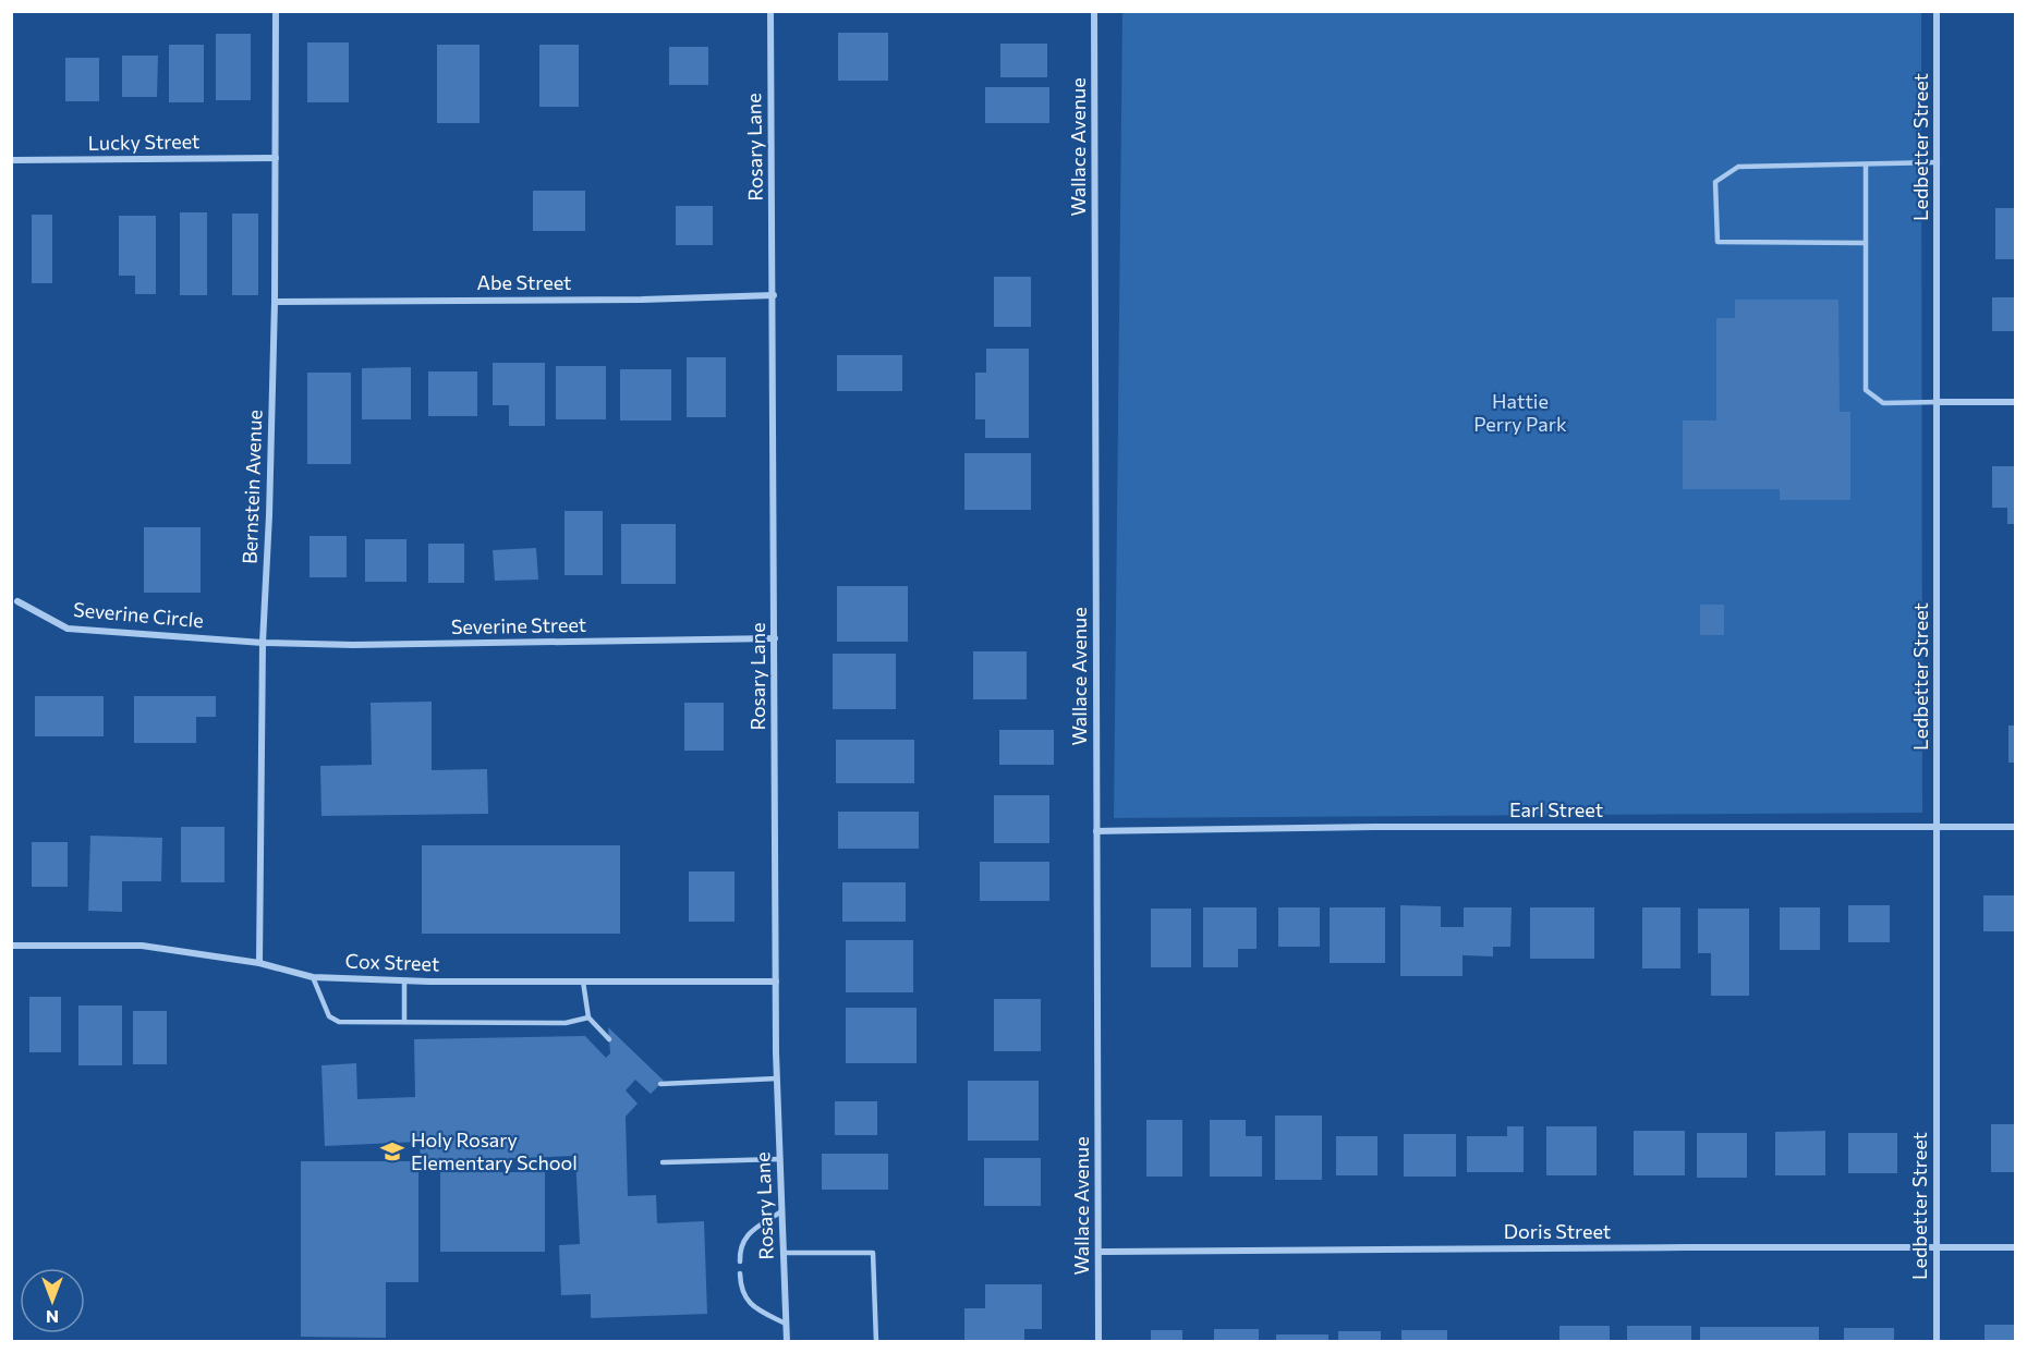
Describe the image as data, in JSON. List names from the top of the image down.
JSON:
{
  "streets": {
    "street": [
      "Lucky Street",
      "Rosary Lane",
      "Wallace Avenue",
      "Ledbetter Street",
      "Abe Street",
      "Bernstein Avenue",
      "Severine Circle",
      "Severine Street",
      "Earl Street",
      "Cox Street",
      "Doris Street"
    ]
  },
  "crossings": [
    ["Lucky Street", "Bernstein Avenue"],
    ["Rosary Lane", "Abe Street"],
    ["Rosary Lane", "Severine Street"],
    ["Rosary Lane", "Cox Street"],
    ["Wallace Avenue", "Earl Street"],
    ["Wallace Avenue", "Doris Street"],
    ["Ledbetter Street", "Earl Street"],
    ["Ledbetter Street", "Doris Street"],
    ["Abe Street", "Bernstein Avenue"],
    ["Bernstein Avenue", "Severine Circle"],
    ["Bernstein Avenue", "Severine Street"],
    ["Bernstein Avenue", "Cox Street"],
    ["Severine Circle", "Severine Street"]
  ],
  "parks": ["Hattie Perry Park"],
  "places": {
    "school or university": ["Holy Rosary Elementary School"]
  },
  "north": "bottom"
}
